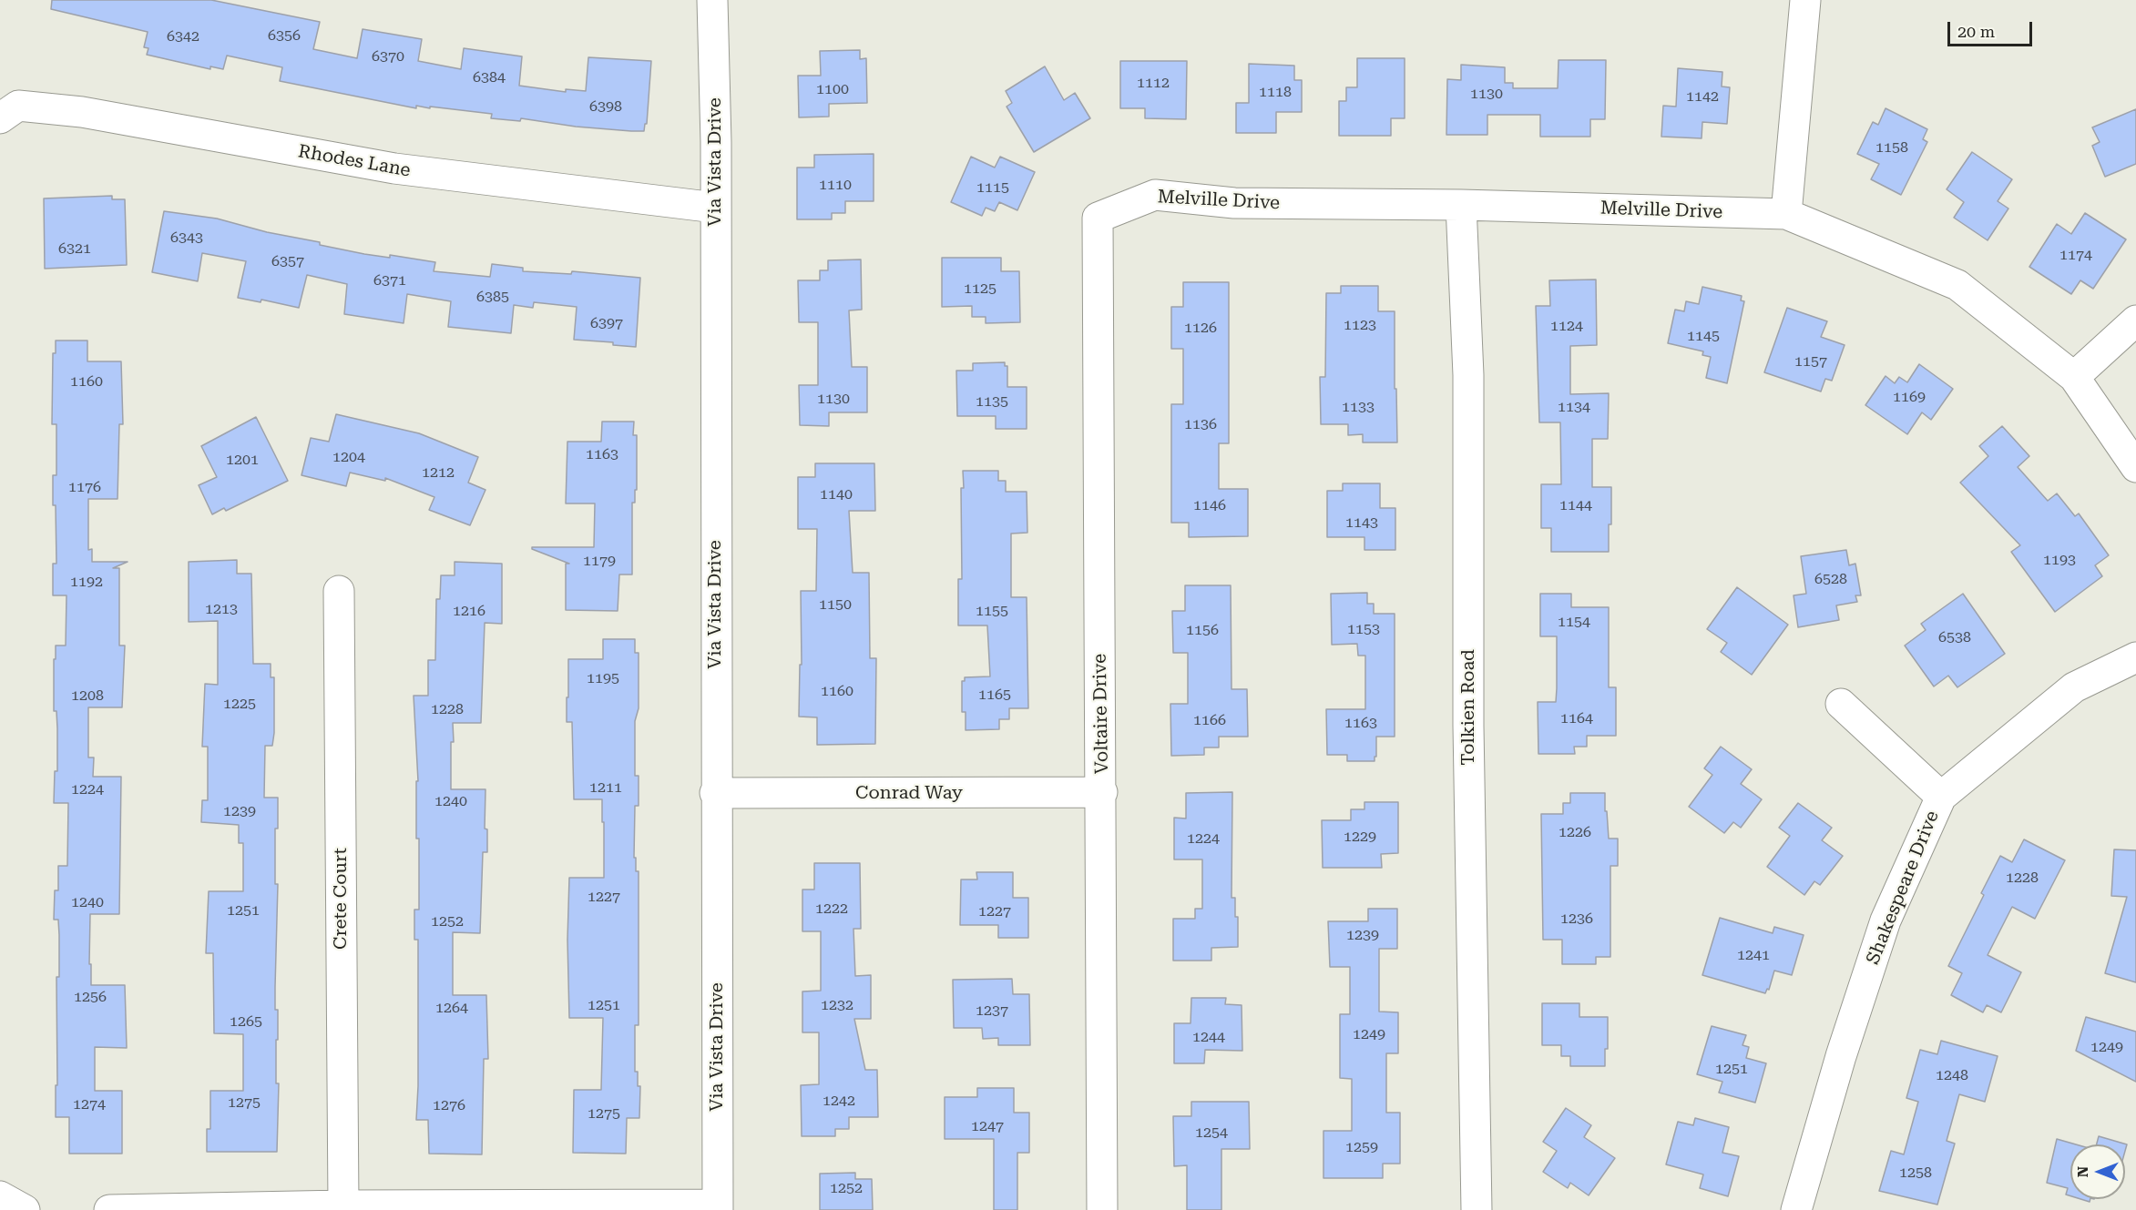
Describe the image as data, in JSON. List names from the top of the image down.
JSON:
{
  "streets": {
    "street": [
      "Rhodes Lane",
      "Via Vista Drive",
      "Melville Drive",
      "Tolkien Road",
      "Voltaire Drive",
      "Conrad Way",
      "Shakespeare Drive",
      "Crete Court"
    ]
  },
  "crossings": [
    ["Rhodes Lane", "Via Vista Drive"],
    ["Via Vista Drive", "Conrad Way"],
    ["Melville Drive", "Tolkien Road"],
    ["Melville Drive", "Voltaire Drive"],
    ["Voltaire Drive", "Conrad Way"]
  ],
  "house_numbers": [
    "6356",
    "6342",
    "6370",
    "6384",
    "1112",
    "1100",
    "1118",
    "1130",
    "1142",
    "6398",
    "1158",
    "1110",
    "1115",
    "6343",
    "6321",
    "1174",
    "6357",
    "6371",
    "1125",
    "6385",
    "6397",
    "1123",
    "1124",
    "1126",
    "1145",
    "1157",
    "1160",
    "1169",
    "1130",
    "1135",
    "1133",
    "1134",
    "1136",
    "1163",
    "1204",
    "1201",
    "1212",
    "1176",
    "1140",
    "1146",
    "1144",
    "1143",
    "1193",
    "1179",
    "6528",
    "1192",
    "1150",
    "1213",
    "1216",
    "1155",
    "1154",
    "1153",
    "1156",
    "6538",
    "1195",
    "1160",
    "1165",
    "1208",
    "1225",
    "1228",
    "1164",
    "1166",
    "1163",
    "1211",
    "1224",
    "1240",
    "1239",
    "1226",
    "1229",
    "1224",
    "1228",
    "1227",
    "1240",
    "1222",
    "1251",
    "1227",
    "1236",
    "1252",
    "1239",
    "1241",
    "1256",
    "1251",
    "1232",
    "1264",
    "1237",
    "1265",
    "1249",
    "1244",
    "1249",
    "1251",
    "1248",
    "1242",
    "1275",
    "1274",
    "1276",
    "1275",
    "1247",
    "1254",
    "1259",
    "1258",
    "1252"
  ],
  "scale_bar": "20 m",
  "north": "left"
}
